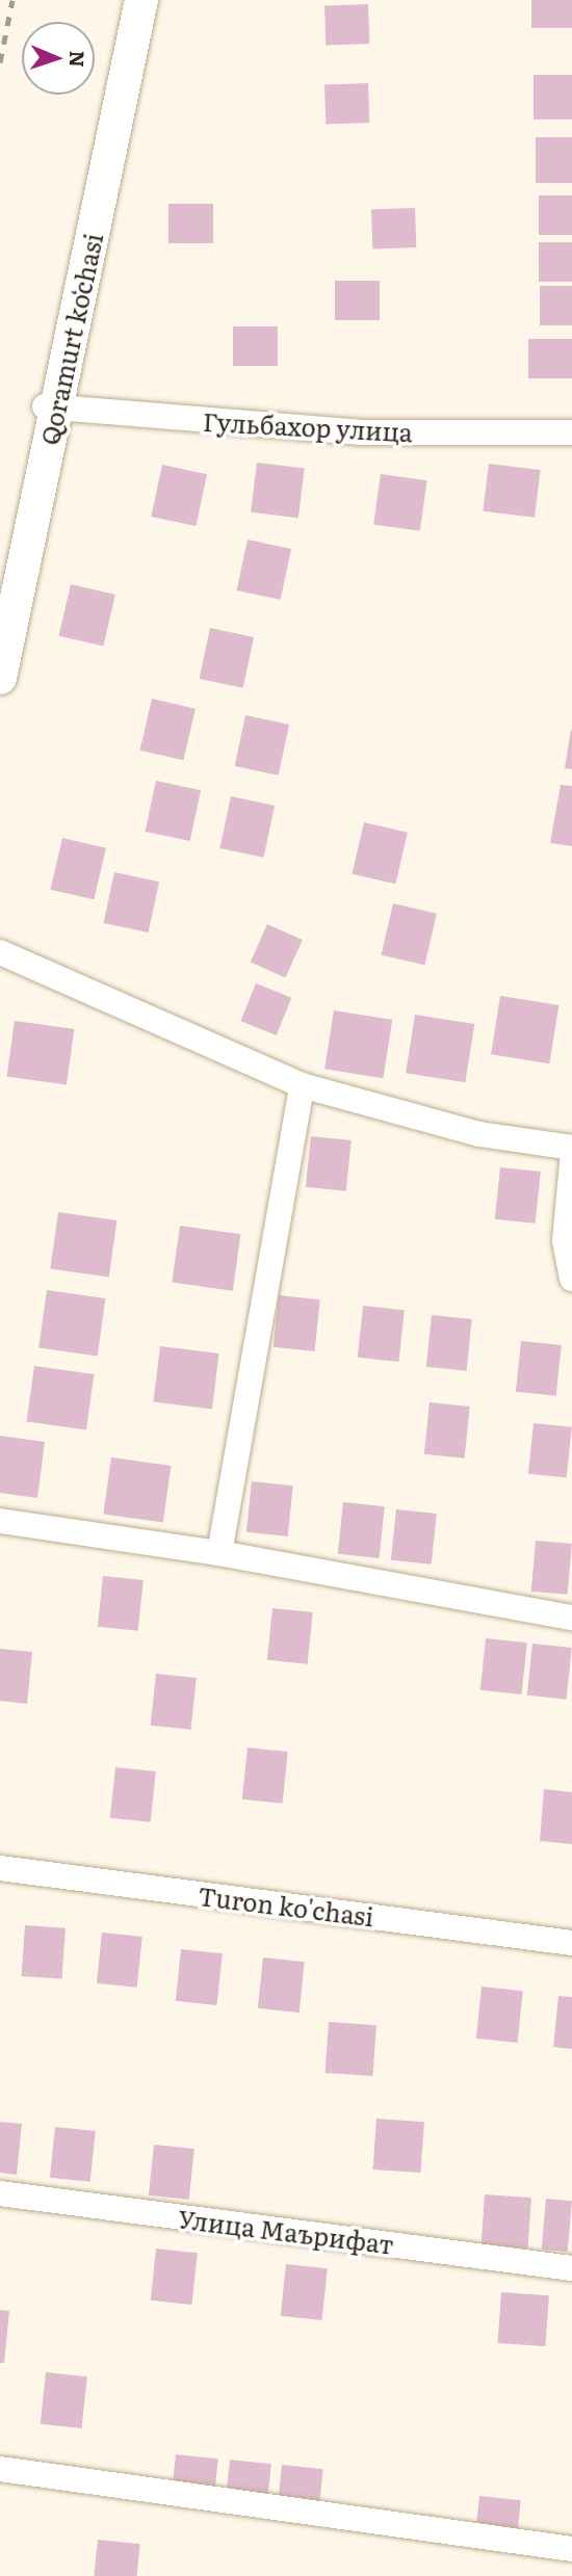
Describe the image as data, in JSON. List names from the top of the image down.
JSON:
{
  "streets": {
    "main road": ["Qoramurt koʻchasi"],
    "street": ["Гульбахор улица", "Turon ko'chasi", "Улица Маърифат"]
  },
  "crossings": [
    ["Qoramurt koʻchasi", "Гульбахор улица"]
  ],
  "north": "right"
}
